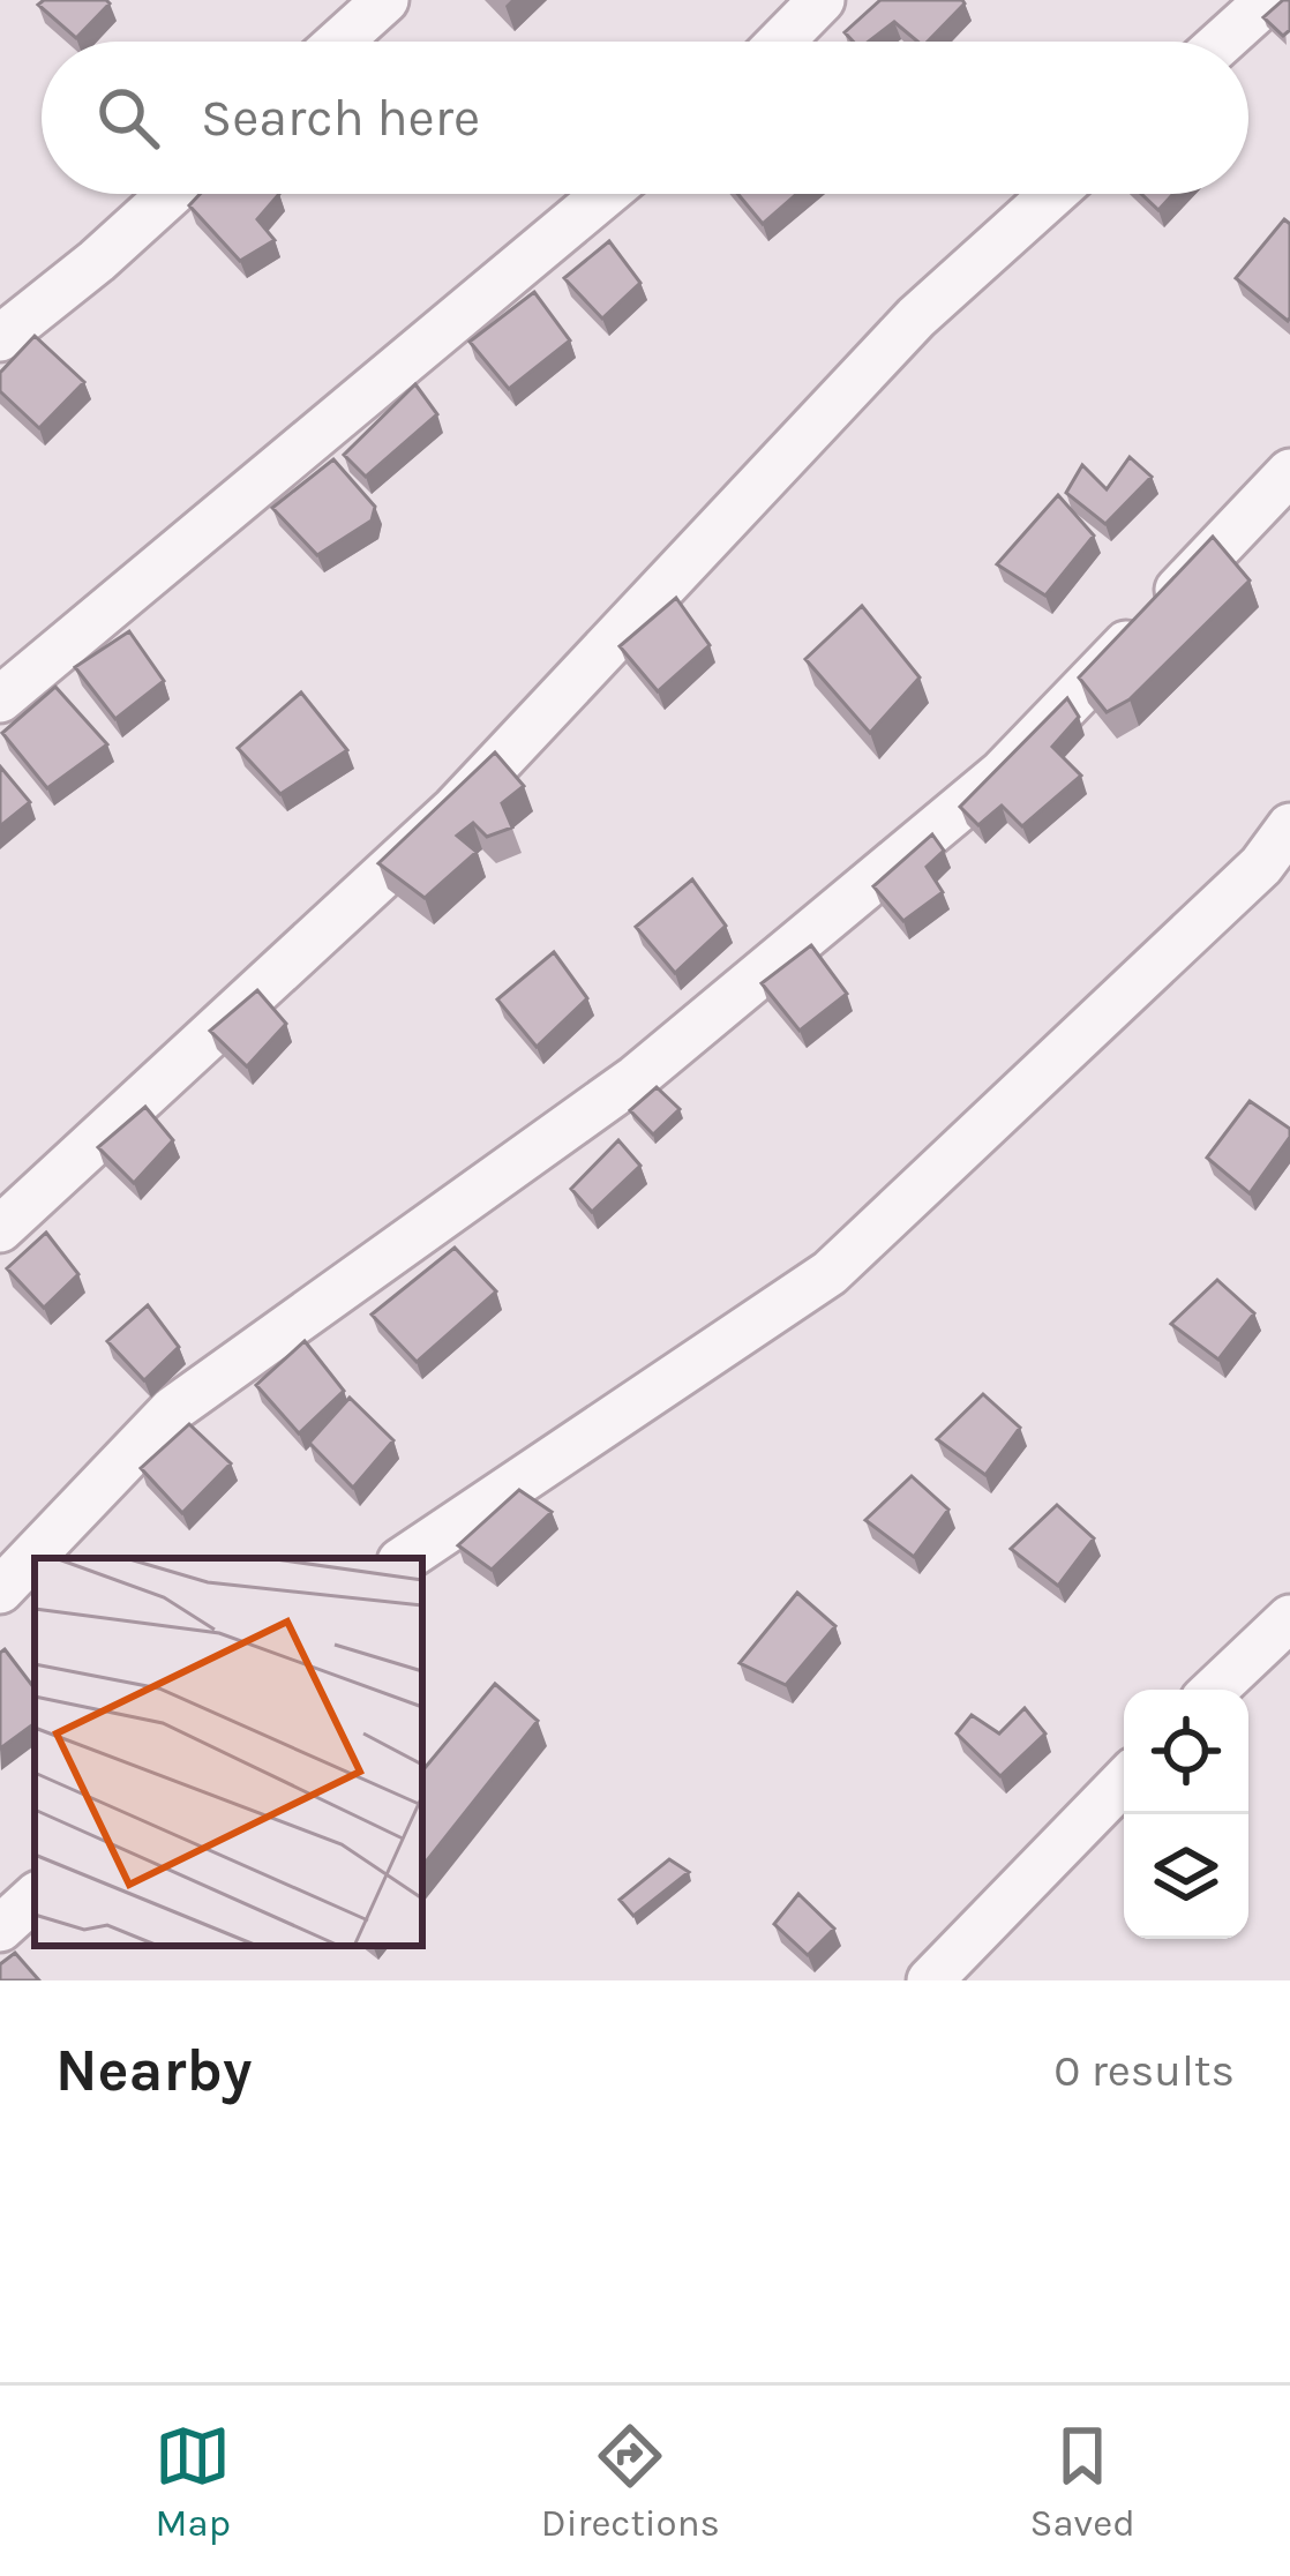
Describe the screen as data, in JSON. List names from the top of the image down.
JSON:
{
  "page": {
    "search": "Search here",
    "heading": ["Nearby", "0 results"],
    "nav": ["Map", "Directions", "Saved"]
  }
}
